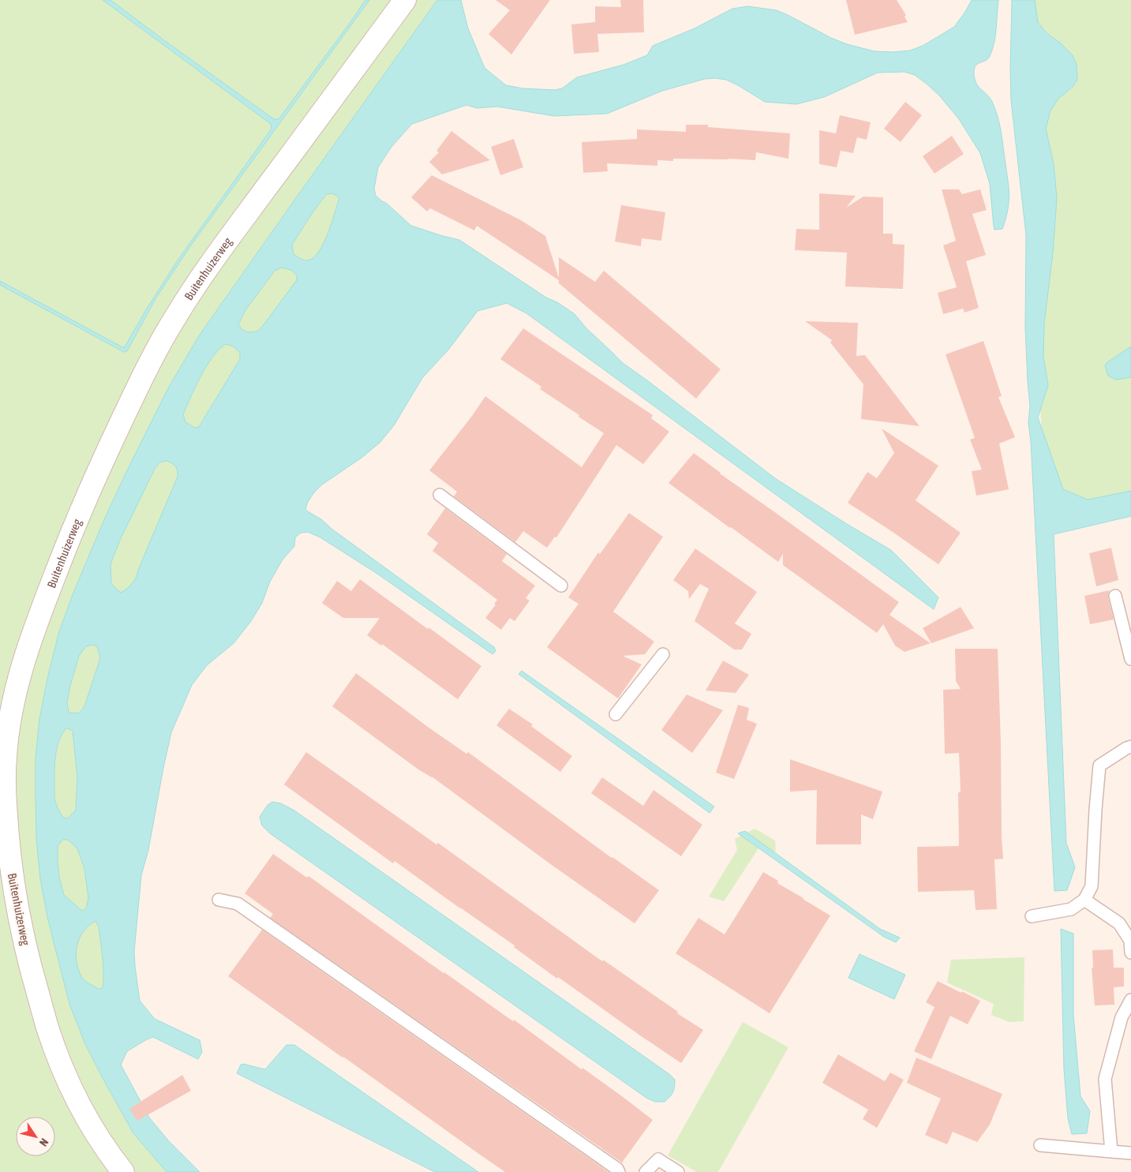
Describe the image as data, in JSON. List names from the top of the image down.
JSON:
{
  "streets": {
    "street": ["Buitenhuizerweg"]
  },
  "north": "bottom right"
}
